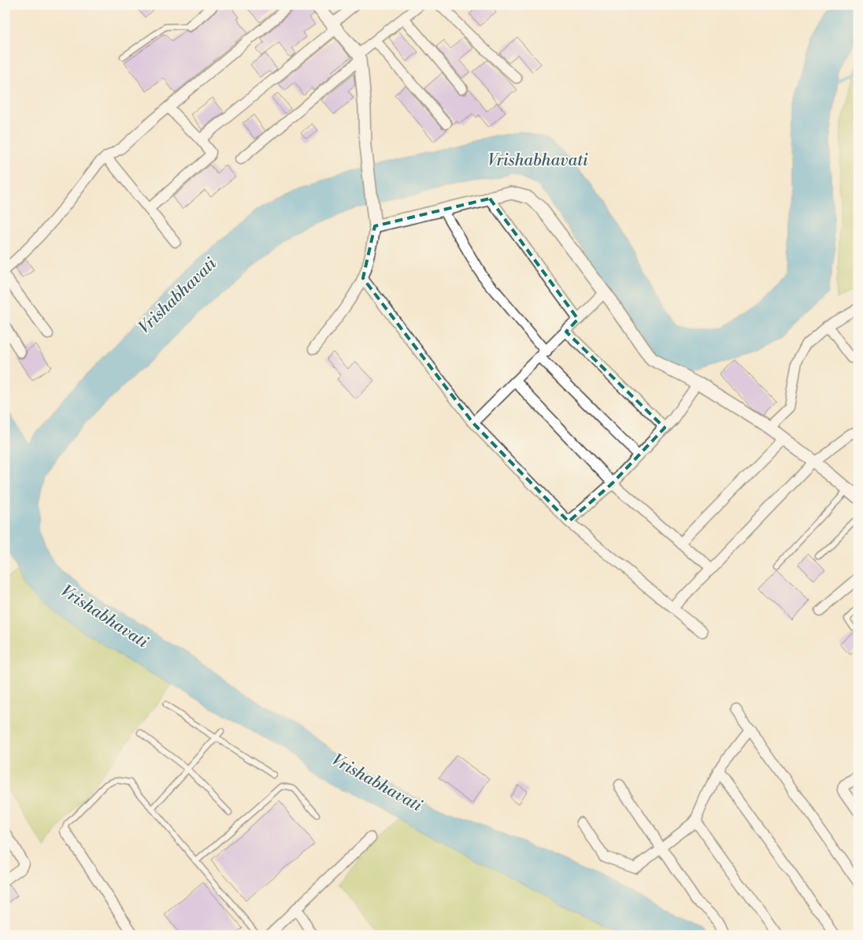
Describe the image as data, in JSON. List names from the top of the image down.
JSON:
{
  "water": ["Vrishabhavati"]
}
